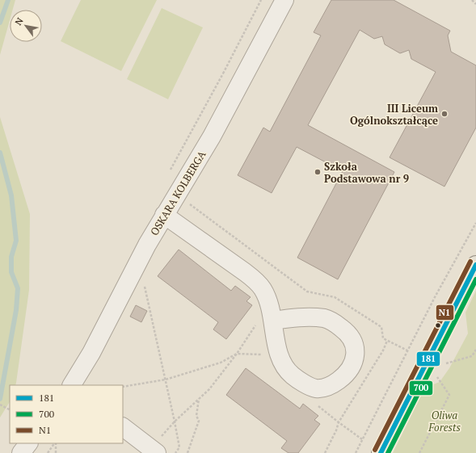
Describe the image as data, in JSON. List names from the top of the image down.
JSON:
{
  "streets": {
    "street": ["OSKARA KOLBERGA"]
  },
  "parks": ["Oliwa Forests"],
  "places": ["III Liceum Ogólnokształcące", "Szkoła Podstawowa nr 9"],
  "lines": ["transit line N1", "transit line 181", "transit line 700"],
  "legend": ["181", "700", "N1"],
  "north": "top left"
}
